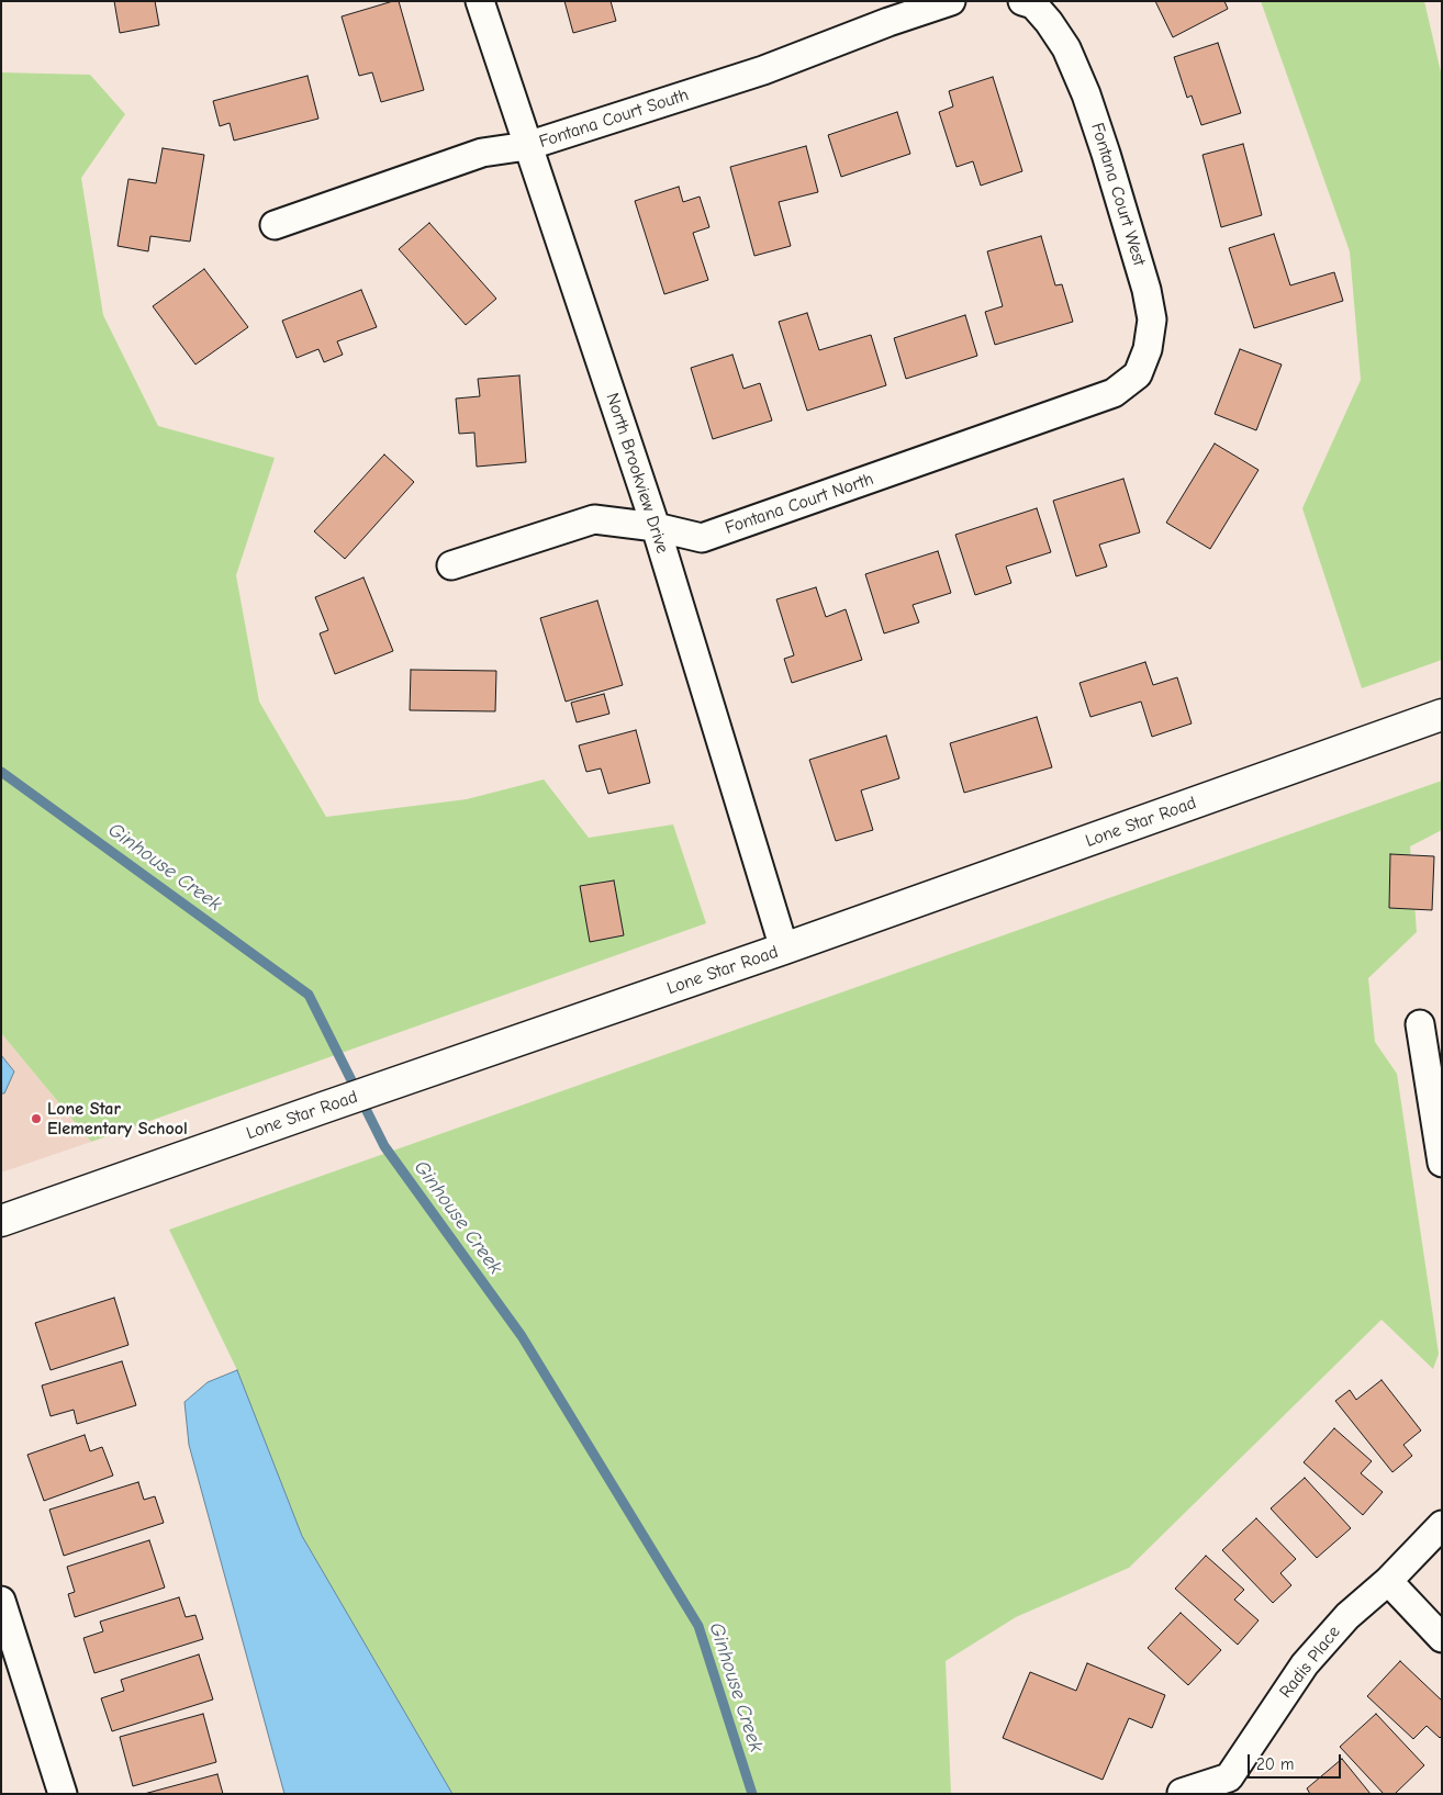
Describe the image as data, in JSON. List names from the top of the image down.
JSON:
{
  "streets": {
    "street": [
      "Fontana Court South",
      "Fontana Court West",
      "North Brookview Drive",
      "Fontana Court North",
      "Lone Star Road",
      "Radis Place"
    ]
  },
  "crossings": [
    ["Fontana Court South", "North Brookview Drive"],
    ["Fontana Court West", "Fontana Court North"],
    ["North Brookview Drive", "Fontana Court North"],
    ["North Brookview Drive", "Lone Star Road"]
  ],
  "water": ["Ginhouse Creek"],
  "places": ["Lone Star Elementary School"],
  "scale_bar": "20 m"
}
